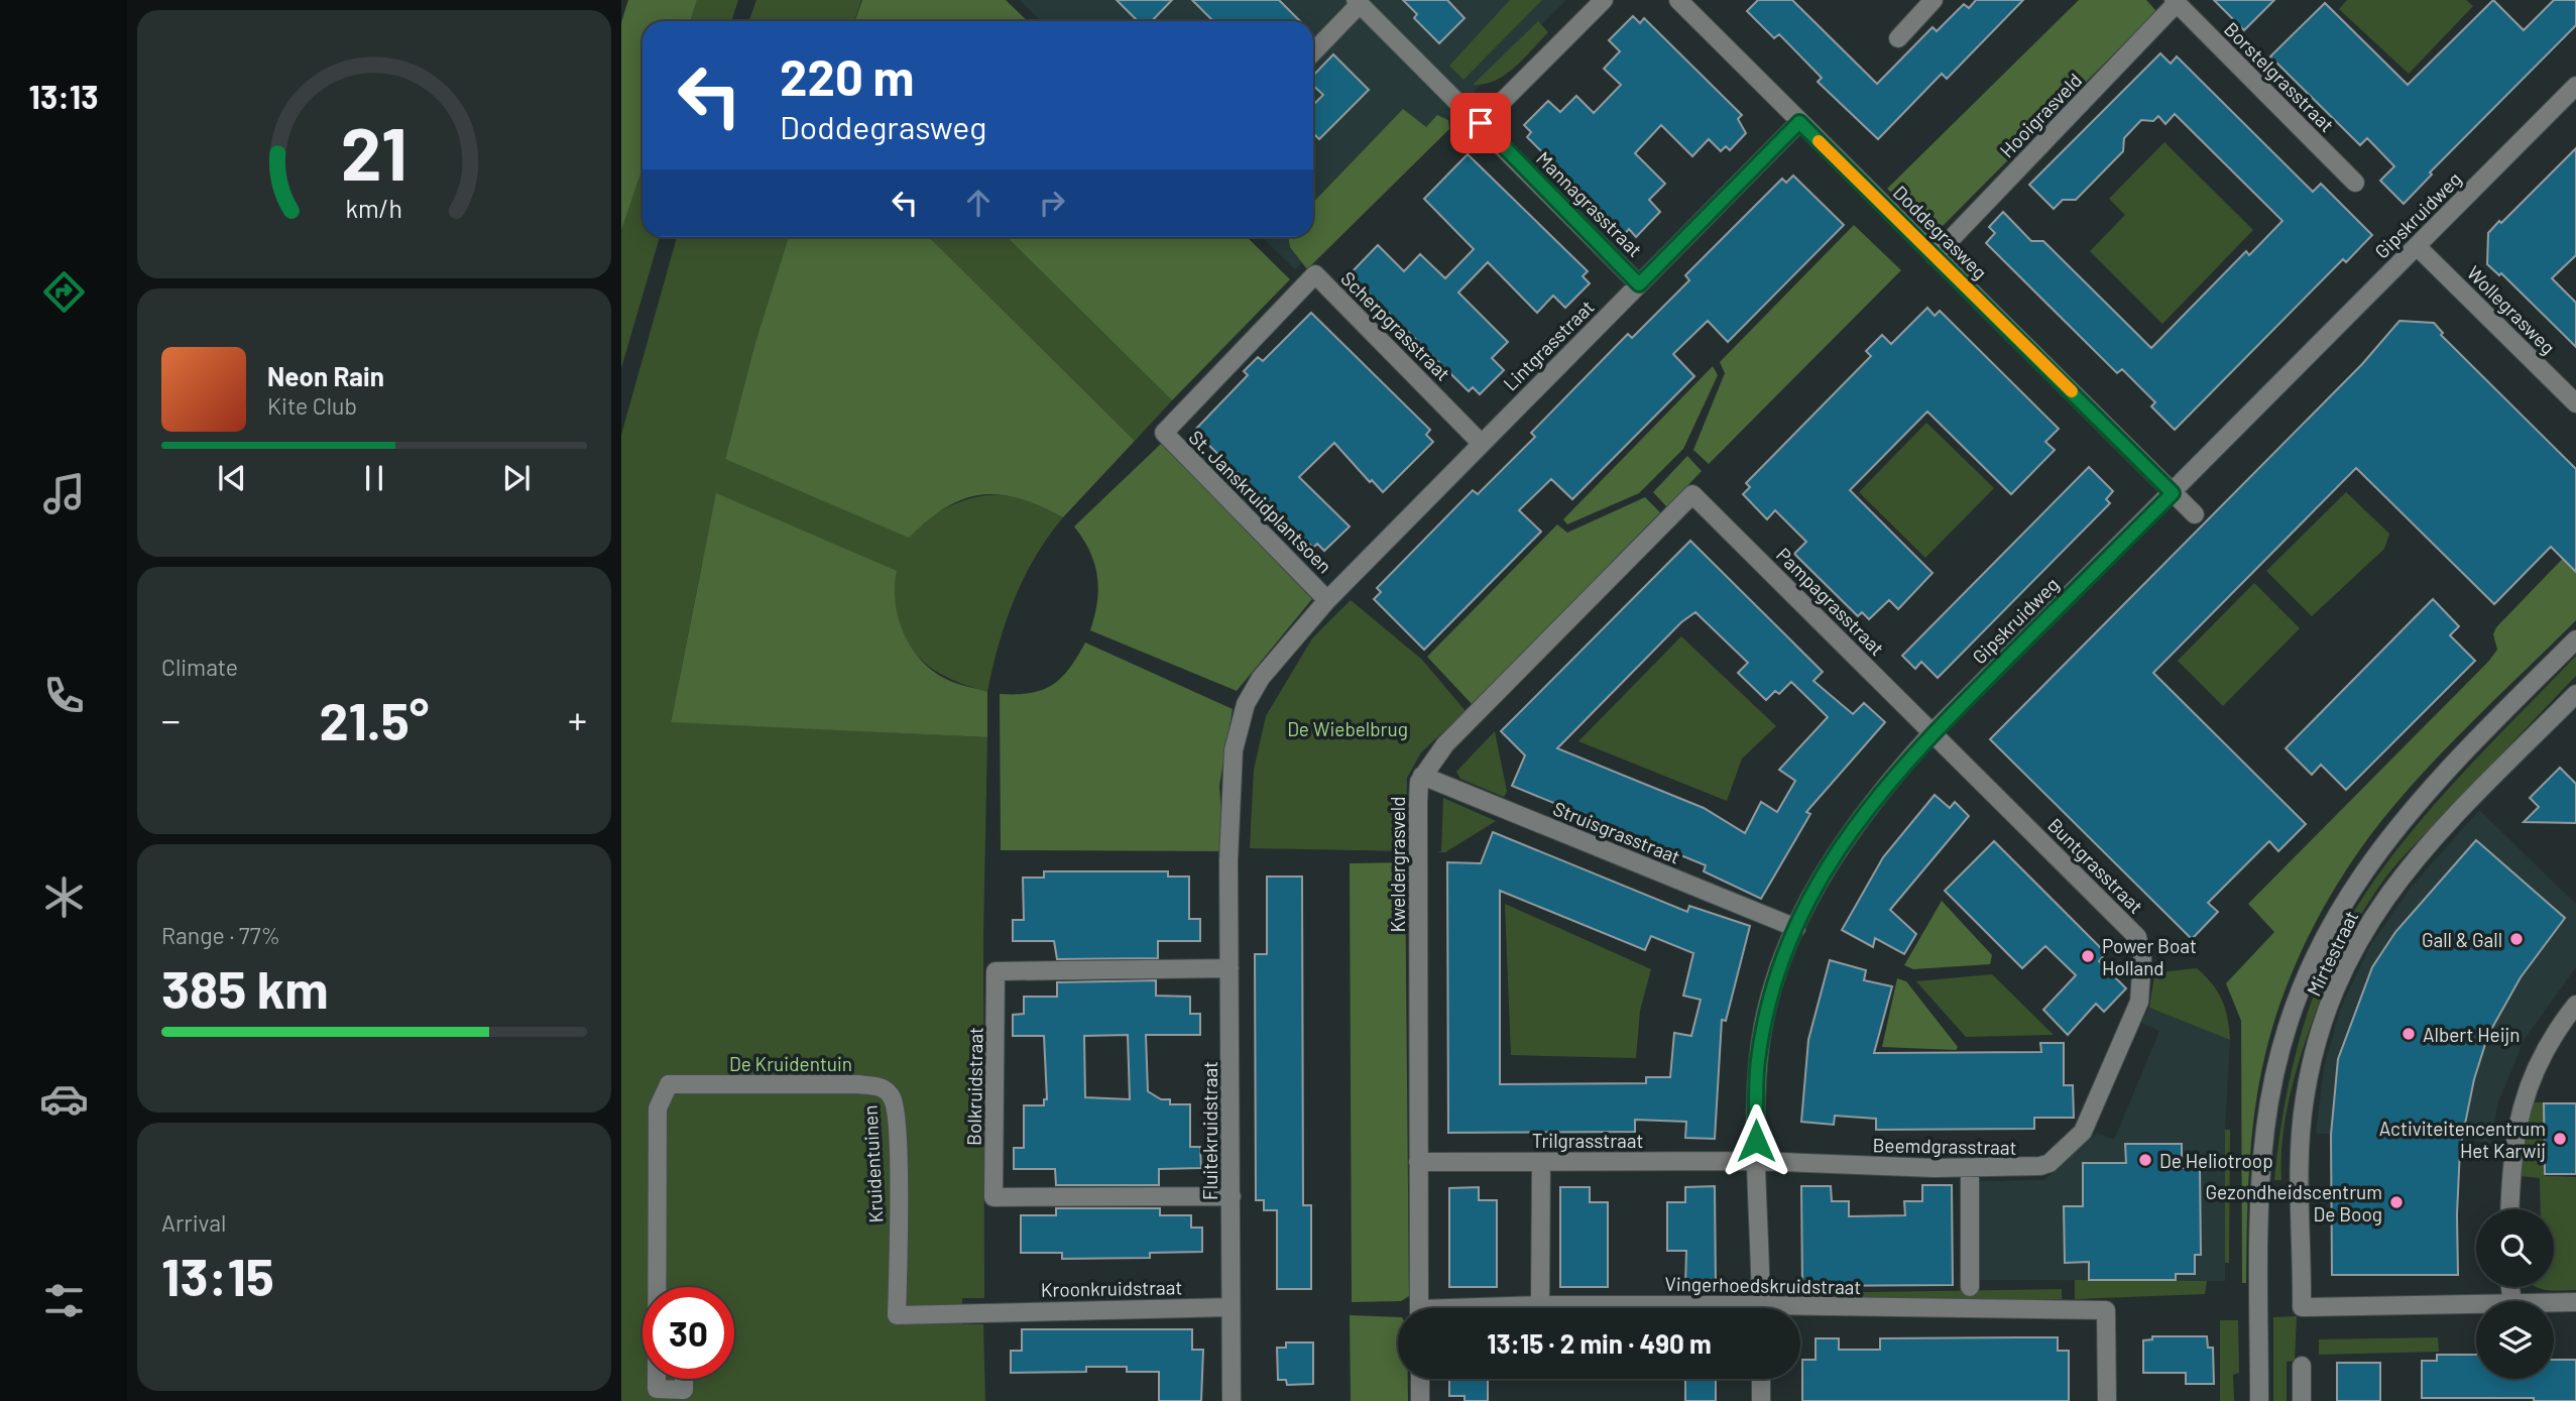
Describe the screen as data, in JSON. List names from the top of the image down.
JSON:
{
  "streets": {
    "street": [
      "Borstelgrasstraat",
      "Hooigrasveld",
      "Mannagrasstraat",
      "Gipskruidweg",
      "Doddegrasweg",
      "Wollegrasweg",
      "Scherpgrasstraat",
      "Lintgrasstraat",
      "St. Janskruidplantsoen",
      "Pampagrasstraat",
      "Struisgrasstraat",
      "Kweldergrasveld",
      "Buntgrasstraat",
      "Mirtestraat",
      "Bolkruidstraat",
      "Fluitekruidstraat",
      "Trilgrasstraat",
      "Beemdgrasstraat",
      "Kruidentuinen",
      "Vingerhoedskruidstraat",
      "Kroonkruidstraat"
    ]
  },
  "crossings": [
    ["Borstelgrasstraat", "Hooigrasveld"],
    ["Hooigrasveld", "Doddegrasweg"],
    ["Mannagrasstraat", "Lintgrasstraat"],
    ["Gipskruidweg", "Doddegrasweg"],
    ["Gipskruidweg", "Wollegrasweg"],
    ["Gipskruidweg", "Pampagrasstraat"],
    ["Gipskruidweg", "Struisgrasstraat"],
    ["Gipskruidweg", "Buntgrasstraat"],
    ["Gipskruidweg", "Trilgrasstraat"],
    ["Gipskruidweg", "Beemdgrasstraat"],
    ["Doddegrasweg", "Lintgrasstraat"],
    ["Scherpgrasstraat", "Lintgrasstraat"],
    ["Scherpgrasstraat", "St. Janskruidplantsoen"],
    ["Lintgrasstraat", "St. Janskruidplantsoen"],
    ["Lintgrasstraat", "Fluitekruidstraat"],
    ["Pampagrasstraat", "Kweldergrasveld"],
    ["Pampagrasstraat", "Buntgrasstraat"],
    ["Struisgrasstraat", "Kweldergrasveld"],
    ["Kweldergrasveld", "Trilgrasstraat"],
    ["Buntgrasstraat", "Beemdgrasstraat"],
    ["Bolkruidstraat", "Fluitekruidstraat"],
    ["Fluitekruidstraat", "Kroonkruidstraat"],
    ["Trilgrasstraat", "Beemdgrasstraat"],
    ["Kruidentuinen", "Kroonkruidstraat"]
  ],
  "parks": ["De Wiebelbrug", "De Kruidentuin"],
  "places": [
    "Gall & Gall",
    "Power Boat Holland",
    "Albert Heijn",
    "Activiteitencentrum Het Karwij",
    "De Heliotroop",
    "Gezondheidscentrum De Boog"
  ],
  "page": {
    "tabs": "13:13",
    "turn": ["220 m", "Doddegrasweg"],
    "song": ["Neon Rain", "Kite Club"],
    "tile": [
      "Climate",
      ["Range · 77%", "385 km"],
      ["Arrival", "13:15"]
    ],
    "heat": ["−", "21.5°", "+"],
    "limit": "30",
    "trip": "13:15 · 2 min · 490 m",
    "gauge": ["21", "km/h"]
  }
}
